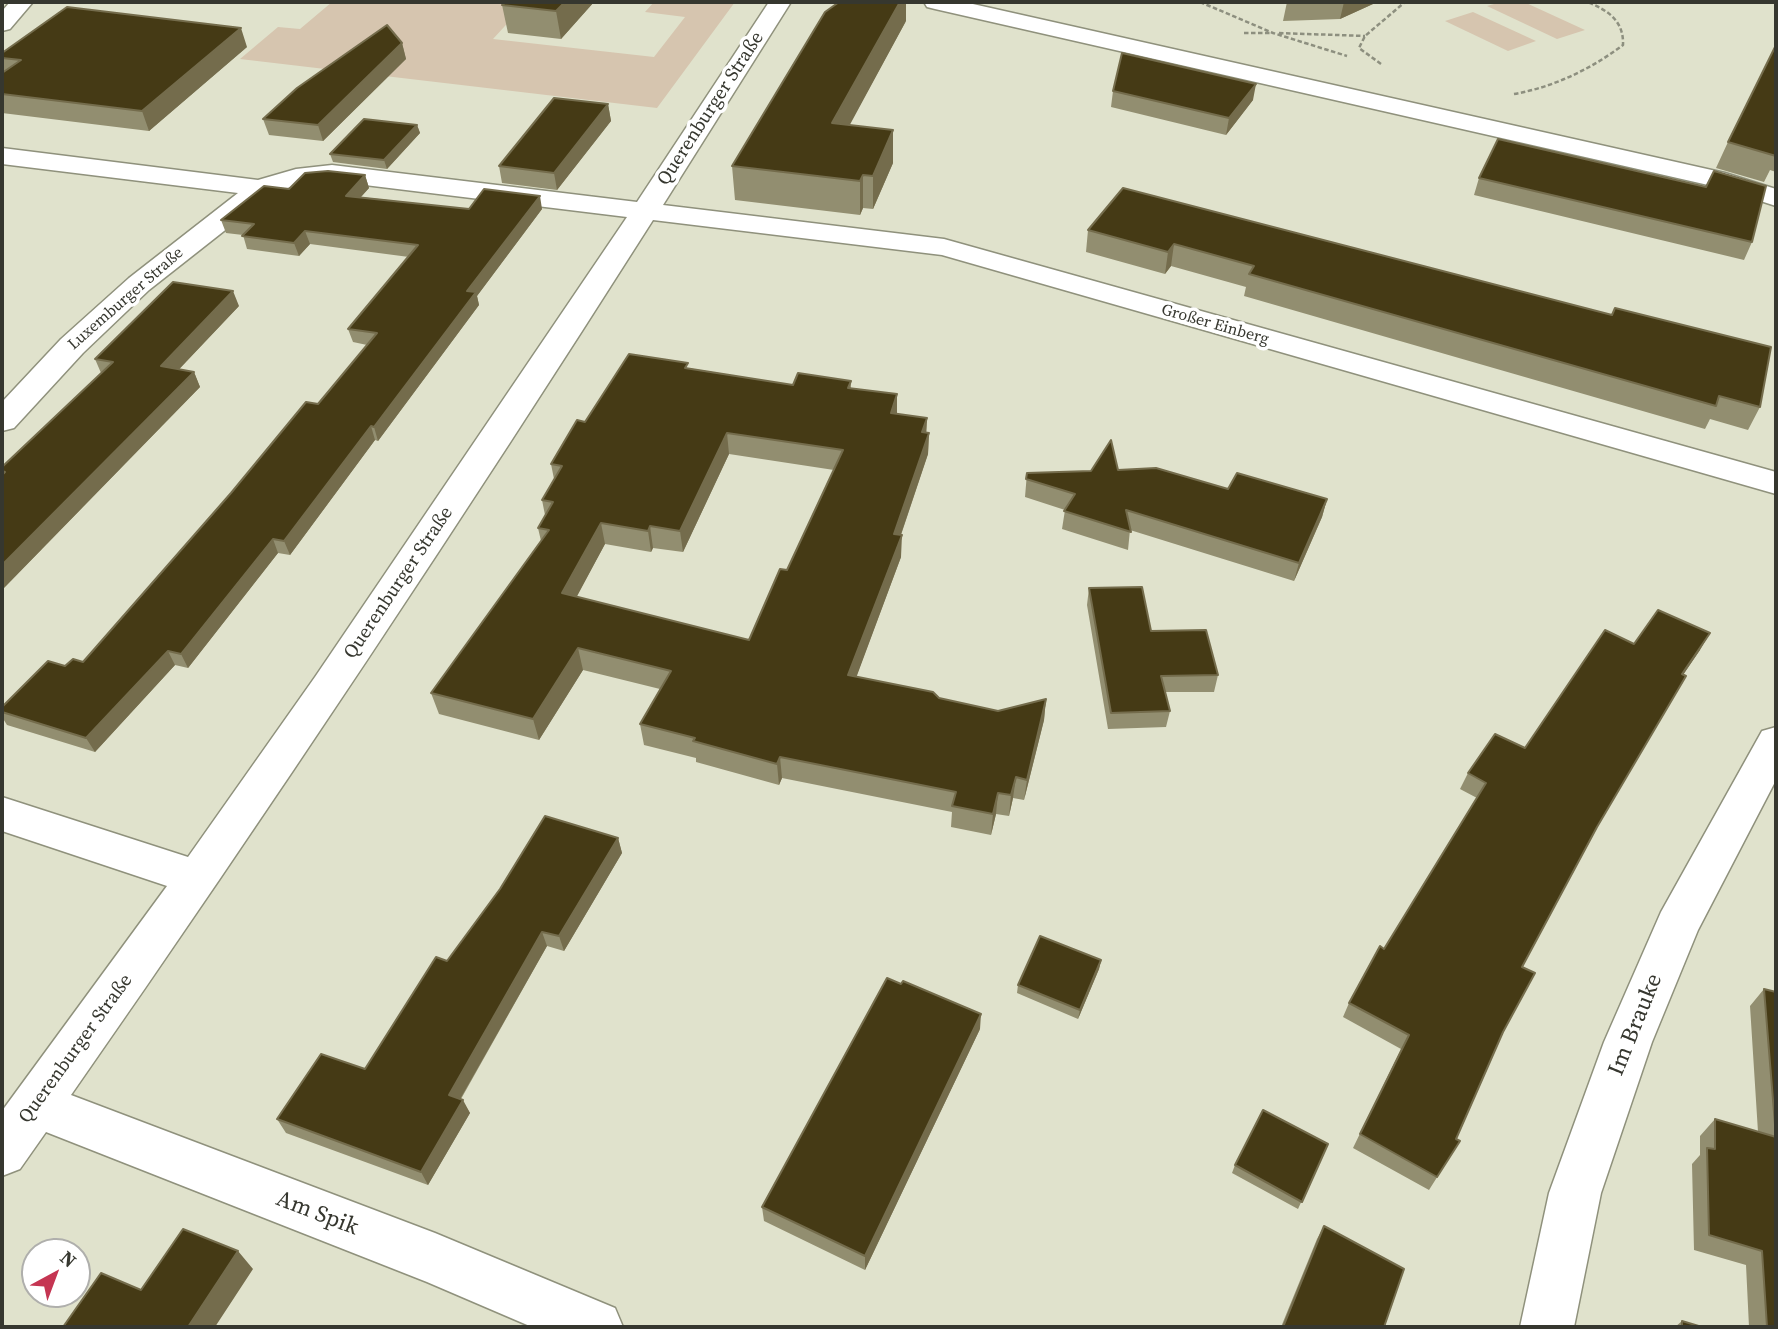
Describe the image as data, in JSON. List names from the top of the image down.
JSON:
{
  "streets": {
    "street": [
      "Querenburger Straße",
      "Luxemburger Straße",
      "Großer Einberg",
      "Im Brauke",
      "Am Spik"
    ]
  },
  "crossings": [
    ["Querenburger Straße", "Luxemburger Straße"],
    ["Querenburger Straße", "Großer Einberg"],
    ["Querenburger Straße", "Am Spik"],
    ["Luxemburger Straße", "Großer Einberg"]
  ],
  "north": "top right"
}
